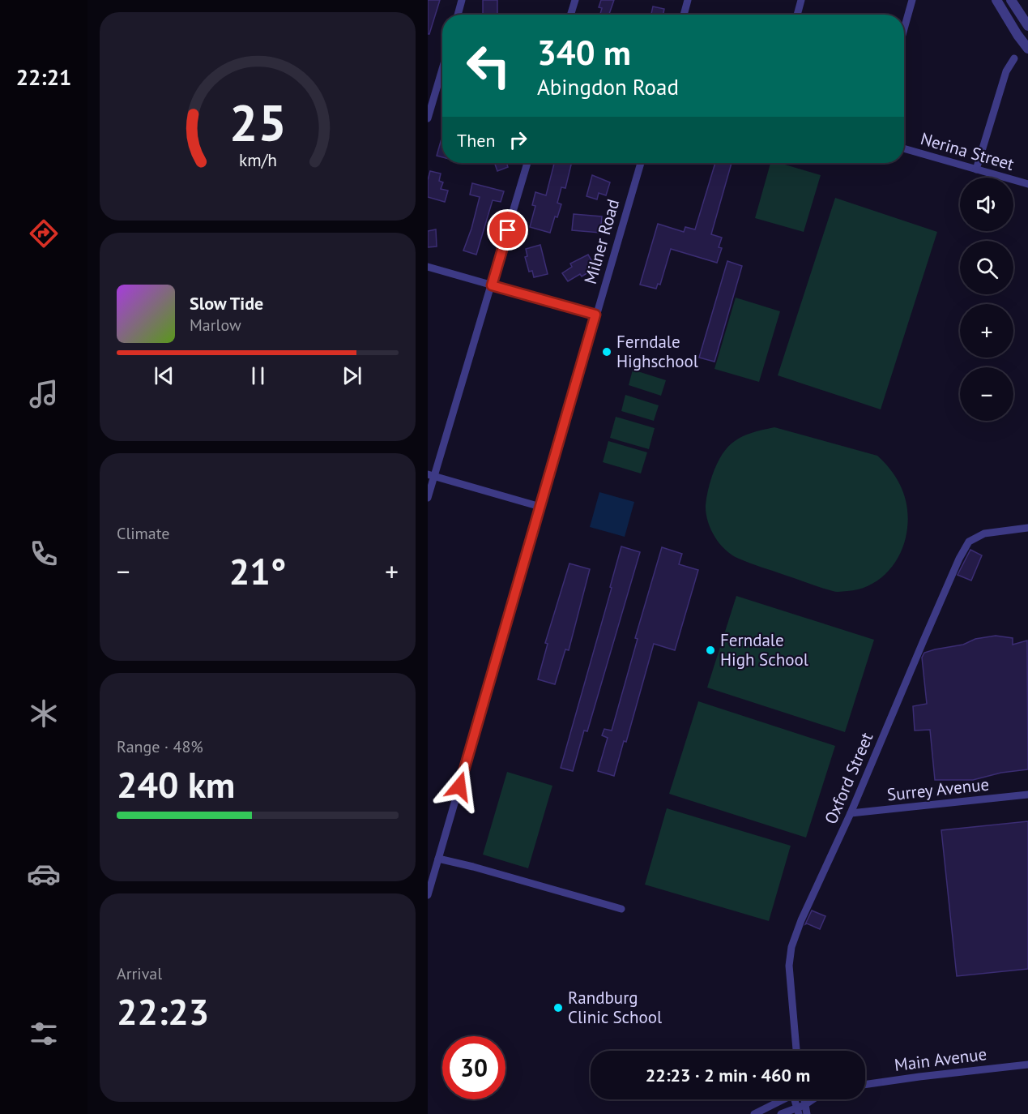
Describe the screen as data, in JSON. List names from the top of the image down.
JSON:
{
  "streets": {
    "street": [
      "Nerina Street",
      "Milner Road",
      "Oxford Street",
      "Surrey Avenue",
      "Main Avenue"
    ]
  },
  "crossings": [
    ["Oxford Street", "Surrey Avenue"]
  ],
  "places": ["Ferndale Highschool", "Ferndale High School", "Randburg Clinic School"],
  "page": {
    "tabs": "22:21",
    "turn": ["340 m", "Abingdon Road"],
    "then": "Then",
    "map_buttons": ["+", "−"],
    "song": ["Slow Tide", "Marlow"],
    "tile": [
      "Climate",
      ["Range · 48%", "240 km"],
      ["Arrival", "22:23"]
    ],
    "heat": ["−", "21°", "+"],
    "limit": "30",
    "trip": "22:23 · 2 min · 460 m",
    "gauge": ["25", "km/h"]
  }
}
